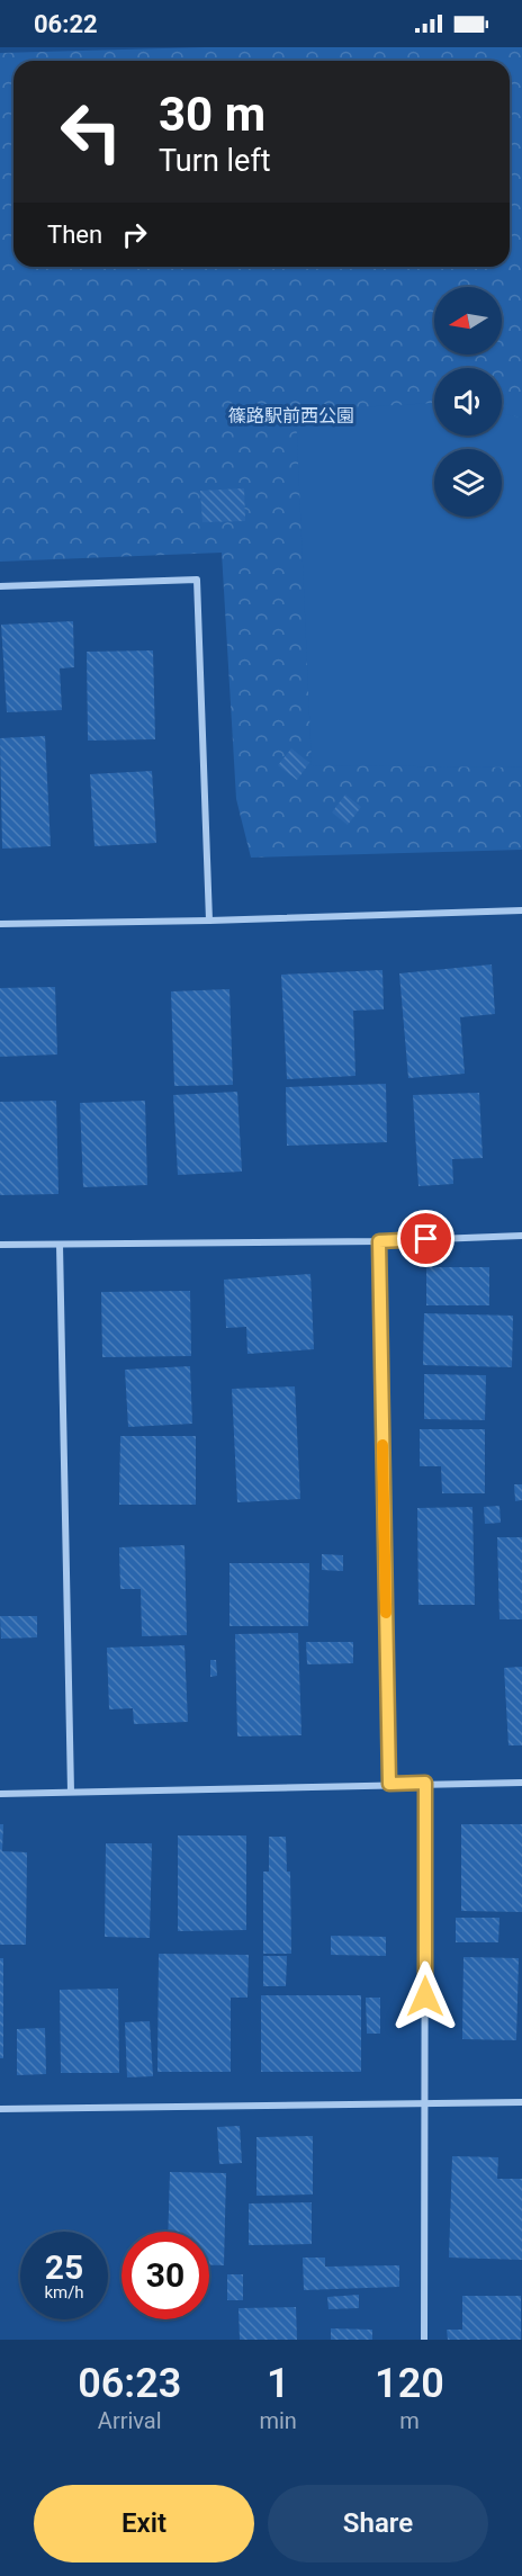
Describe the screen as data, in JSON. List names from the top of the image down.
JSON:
{
  "parks": ["篠路駅前西公園"],
  "north": "left",
  "page": {
    "status": "06:22",
    "turn": ["30 m", "Turn left"],
    "then": "Then",
    "speed": "25 km/h",
    "limit": "30",
    "eta": [
      "06:23",
      "Arrival",
      "1",
      "min",
      "120",
      "m"
    ],
    "buttons": ["Exit", "Share"]
  }
}
